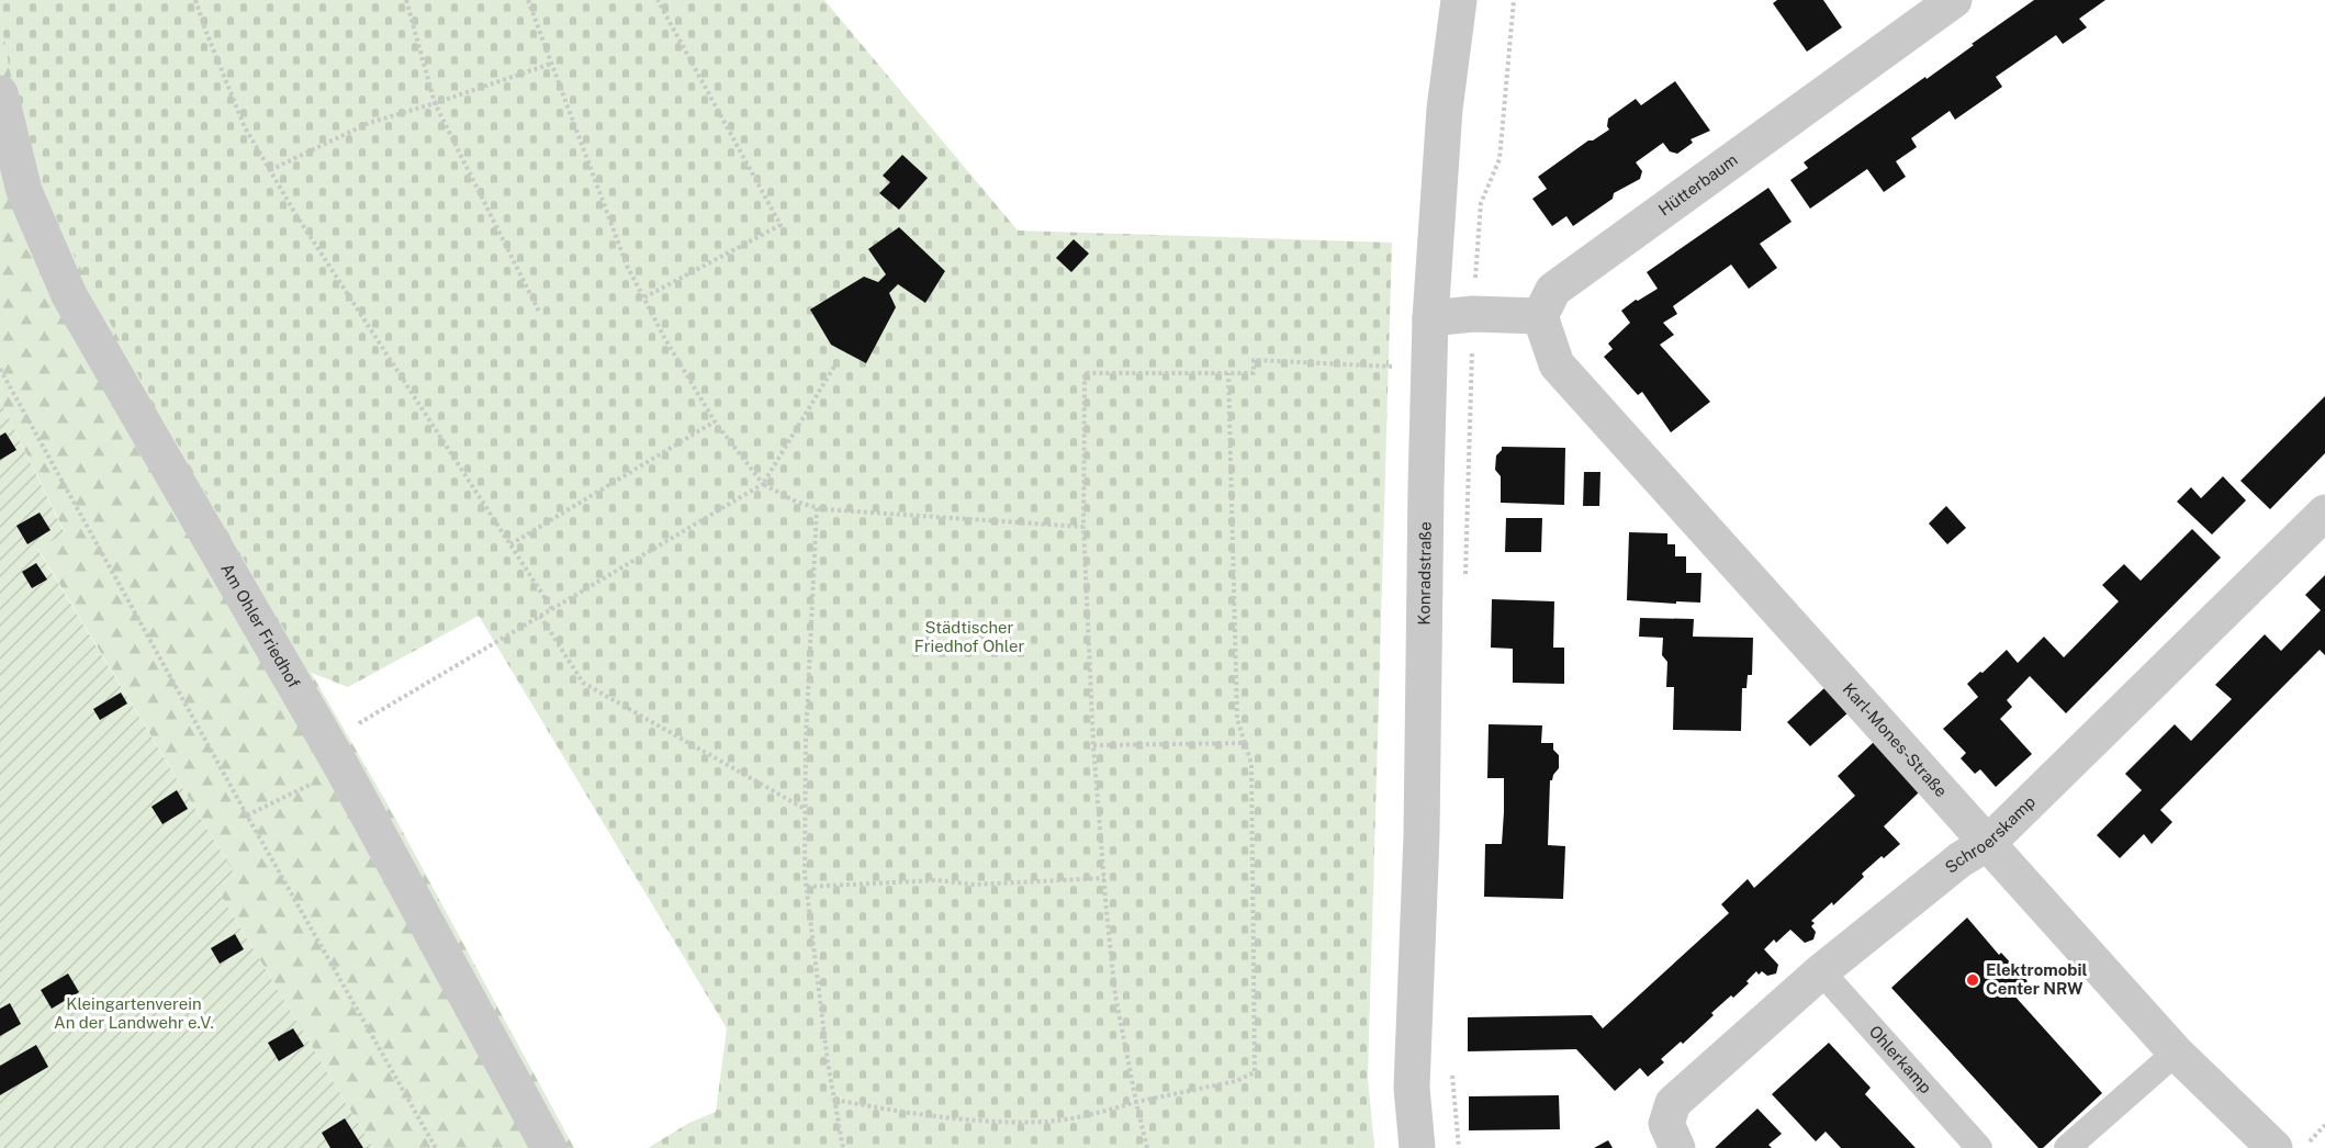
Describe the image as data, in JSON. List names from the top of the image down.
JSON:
{
  "streets": {
    "street": [
      "Hütterbaum",
      "Konradstraße",
      "Am Ohler Friedhof",
      "Karl-Mones-Straße",
      "Schroerskamp",
      "Ohlerkamp"
    ]
  },
  "crossings": [
    ["Hütterbaum", "Karl-Mones-Straße"],
    ["Karl-Mones-Straße", "Schroerskamp"],
    ["Schroerskamp", "Ohlerkamp"]
  ],
  "parks": ["Städtischer Friedhof Ohler", "Kleingartenverein An der Landwehr e.V."],
  "places": ["Elektromobil Center NRW"]
}
